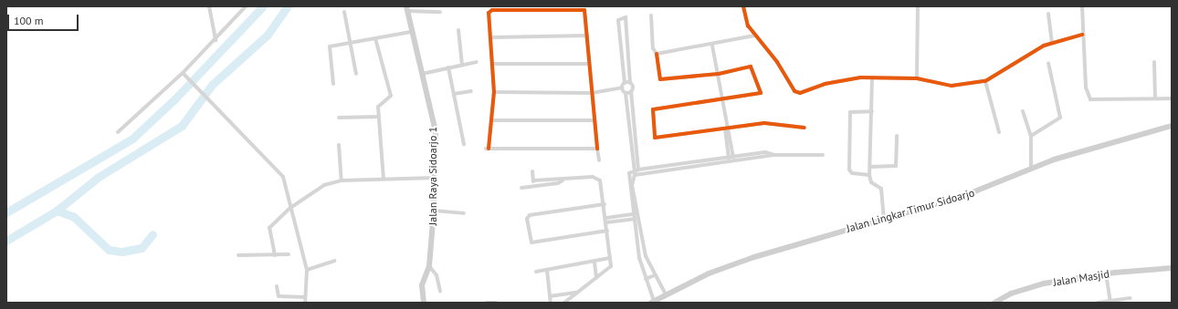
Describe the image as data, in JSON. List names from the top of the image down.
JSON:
{
  "streets": {
    "main road": ["Jalan Raya Sidoarjo 1", "Jalan Lingkar Timur Sidoarjo", "Jalan Masjid"]
  },
  "scale_bar": "100 m"
}
